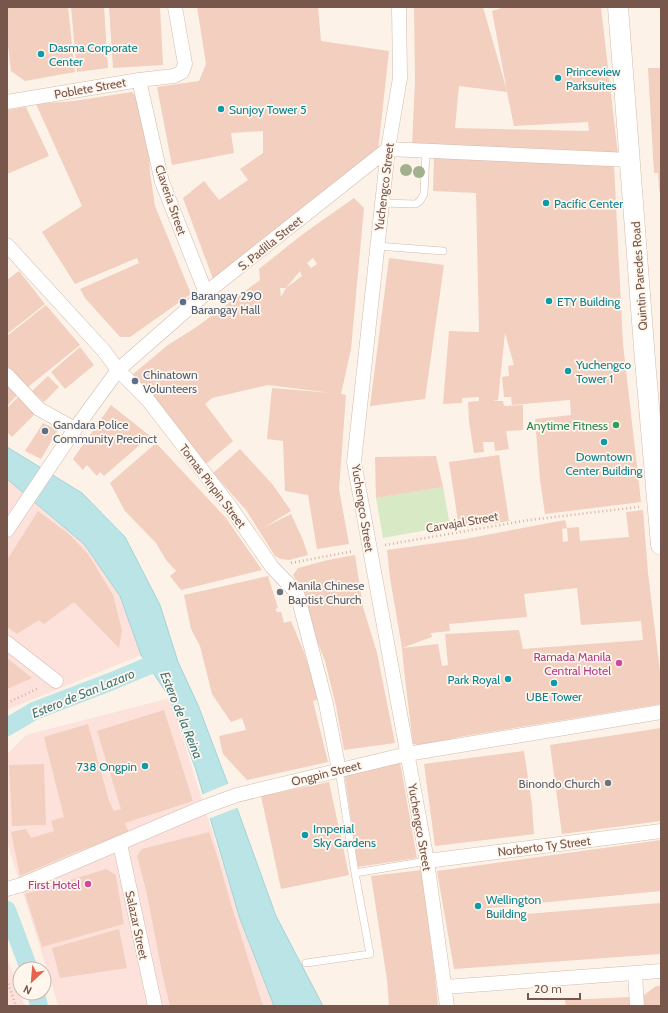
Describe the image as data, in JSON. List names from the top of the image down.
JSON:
{
  "streets": {
    "main road": ["Quintin Paredes Road"],
    "street": [
      "Poblete Street",
      "Yuchengco Street",
      "Claveria Street",
      "S. Padilla Street",
      "Tomas Pinpin Street",
      "Ongpin Street",
      "Norberto Ty Street",
      "Salazar Street"
    ],
    "path": ["Carvajal Street"]
  },
  "crossings": [
    ["Poblete Street", "Claveria Street"],
    ["Yuchengco Street", "S. Padilla Street"],
    ["Yuchengco Street", "Carvajal Street"],
    ["Yuchengco Street", "Ongpin Street"],
    ["Yuchengco Street", "Norberto Ty Street"],
    ["Claveria Street", "S. Padilla Street"],
    ["S. Padilla Street", "Tomas Pinpin Street"],
    ["Quintin Paredes Road", "Carvajal Street"],
    ["Tomas Pinpin Street", "Carvajal Street"],
    ["Tomas Pinpin Street", "Ongpin Street"],
    ["Ongpin Street", "Salazar Street"]
  ],
  "water": ["Estero de San Lazaro", "Estero de la Reina"],
  "places": [
    "Dasma Corporate Center",
    "Princeview Parksuites",
    "Sunjoy Tower 5",
    "Pacific Center",
    "ETY Building",
    "Barangay 290 Barangay Hall",
    "Yuchengco Tower 1",
    "Chinatown Volunteers",
    "Anytime Fitness",
    "Gandara Police Community Precinct",
    "Downtown Center Building",
    "Manila Chinese Baptist Church",
    "Ramada Manila Central Hotel",
    "Park Royal",
    "UBE Tower",
    "738 Ongpin",
    "Binondo Church",
    "Imperial Sky Gardens",
    "First Hotel",
    "Wellington Building"
  ],
  "scale_bar": "20 m",
  "north": "bottom left"
}
